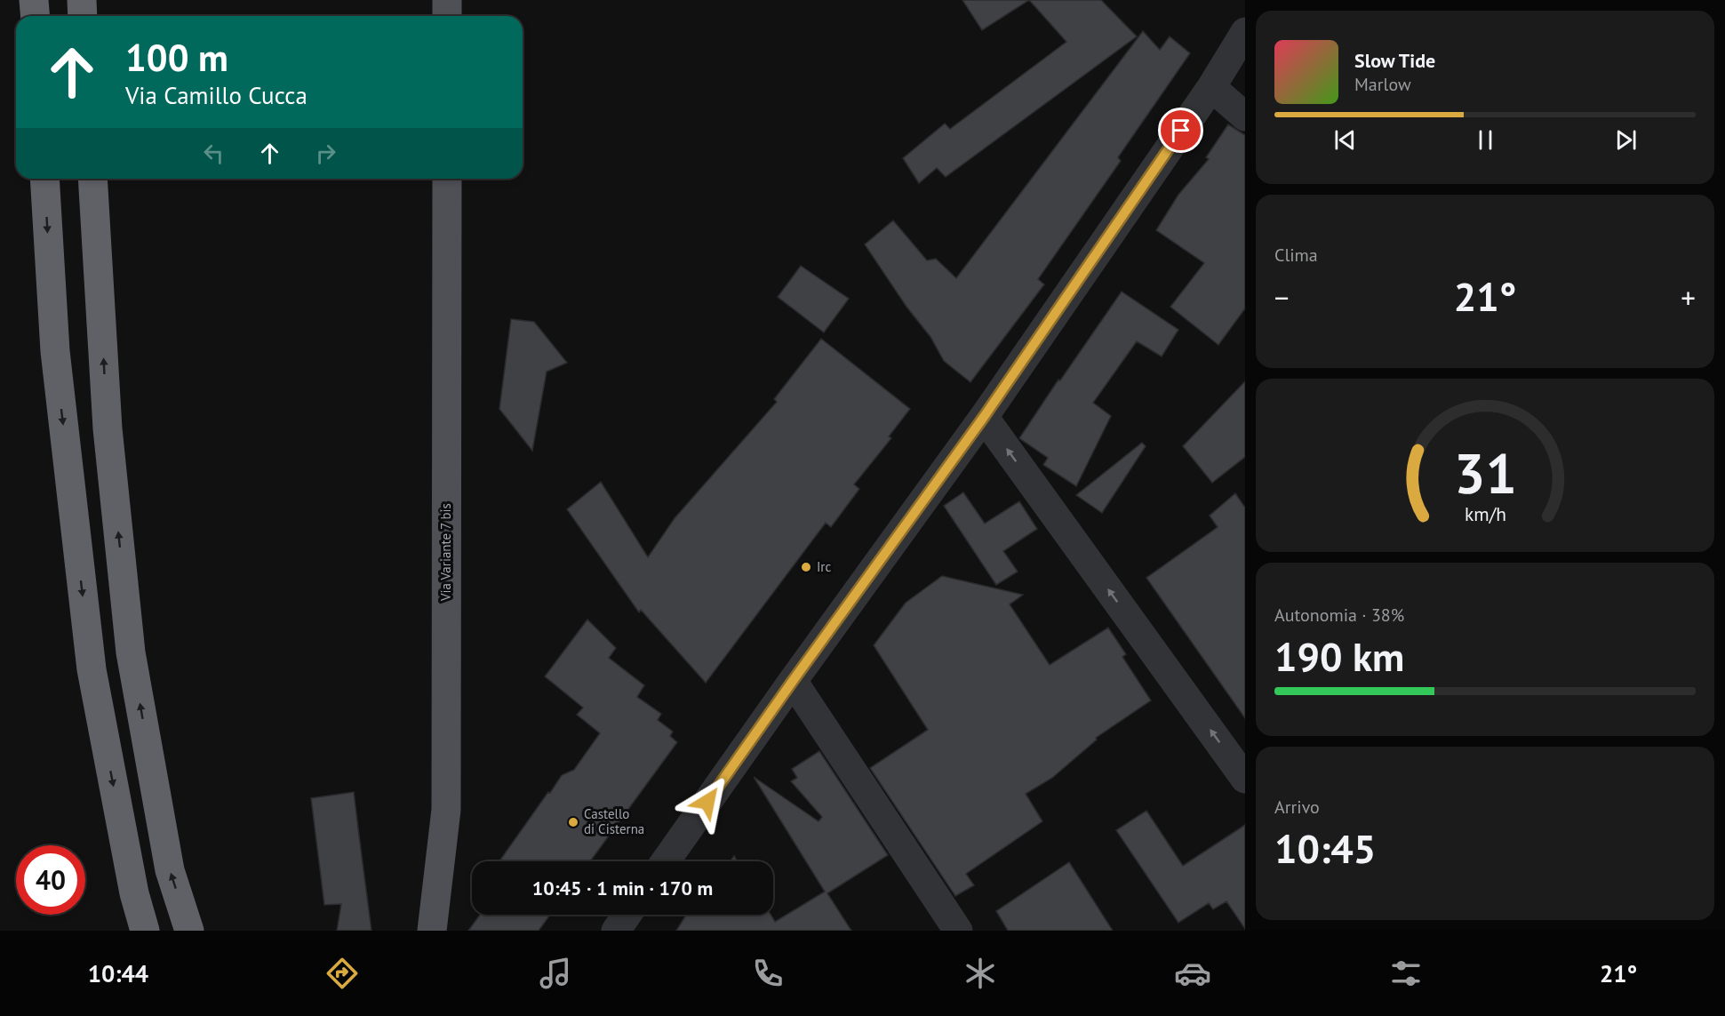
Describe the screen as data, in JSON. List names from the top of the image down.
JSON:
{
  "streets": {
    "main road": ["Via Variante 7 bis"]
  },
  "places": ["Irc", "Castello di Cisterna"],
  "page": {
    "turn": ["100 m", "Via Camillo Cucca"],
    "song": ["Slow Tide", "Marlow"],
    "tile": [
      "Clima",
      ["Autonomia · 38%", "190 km"],
      ["Arrivo", "10:45"]
    ],
    "heat": ["−", "21°", "+"],
    "limit": "40",
    "trip": "10:45 · 1 min · 170 m",
    "tabs": ["10:44", "21°"],
    "gauge": ["31", "km/h"]
  }
}
